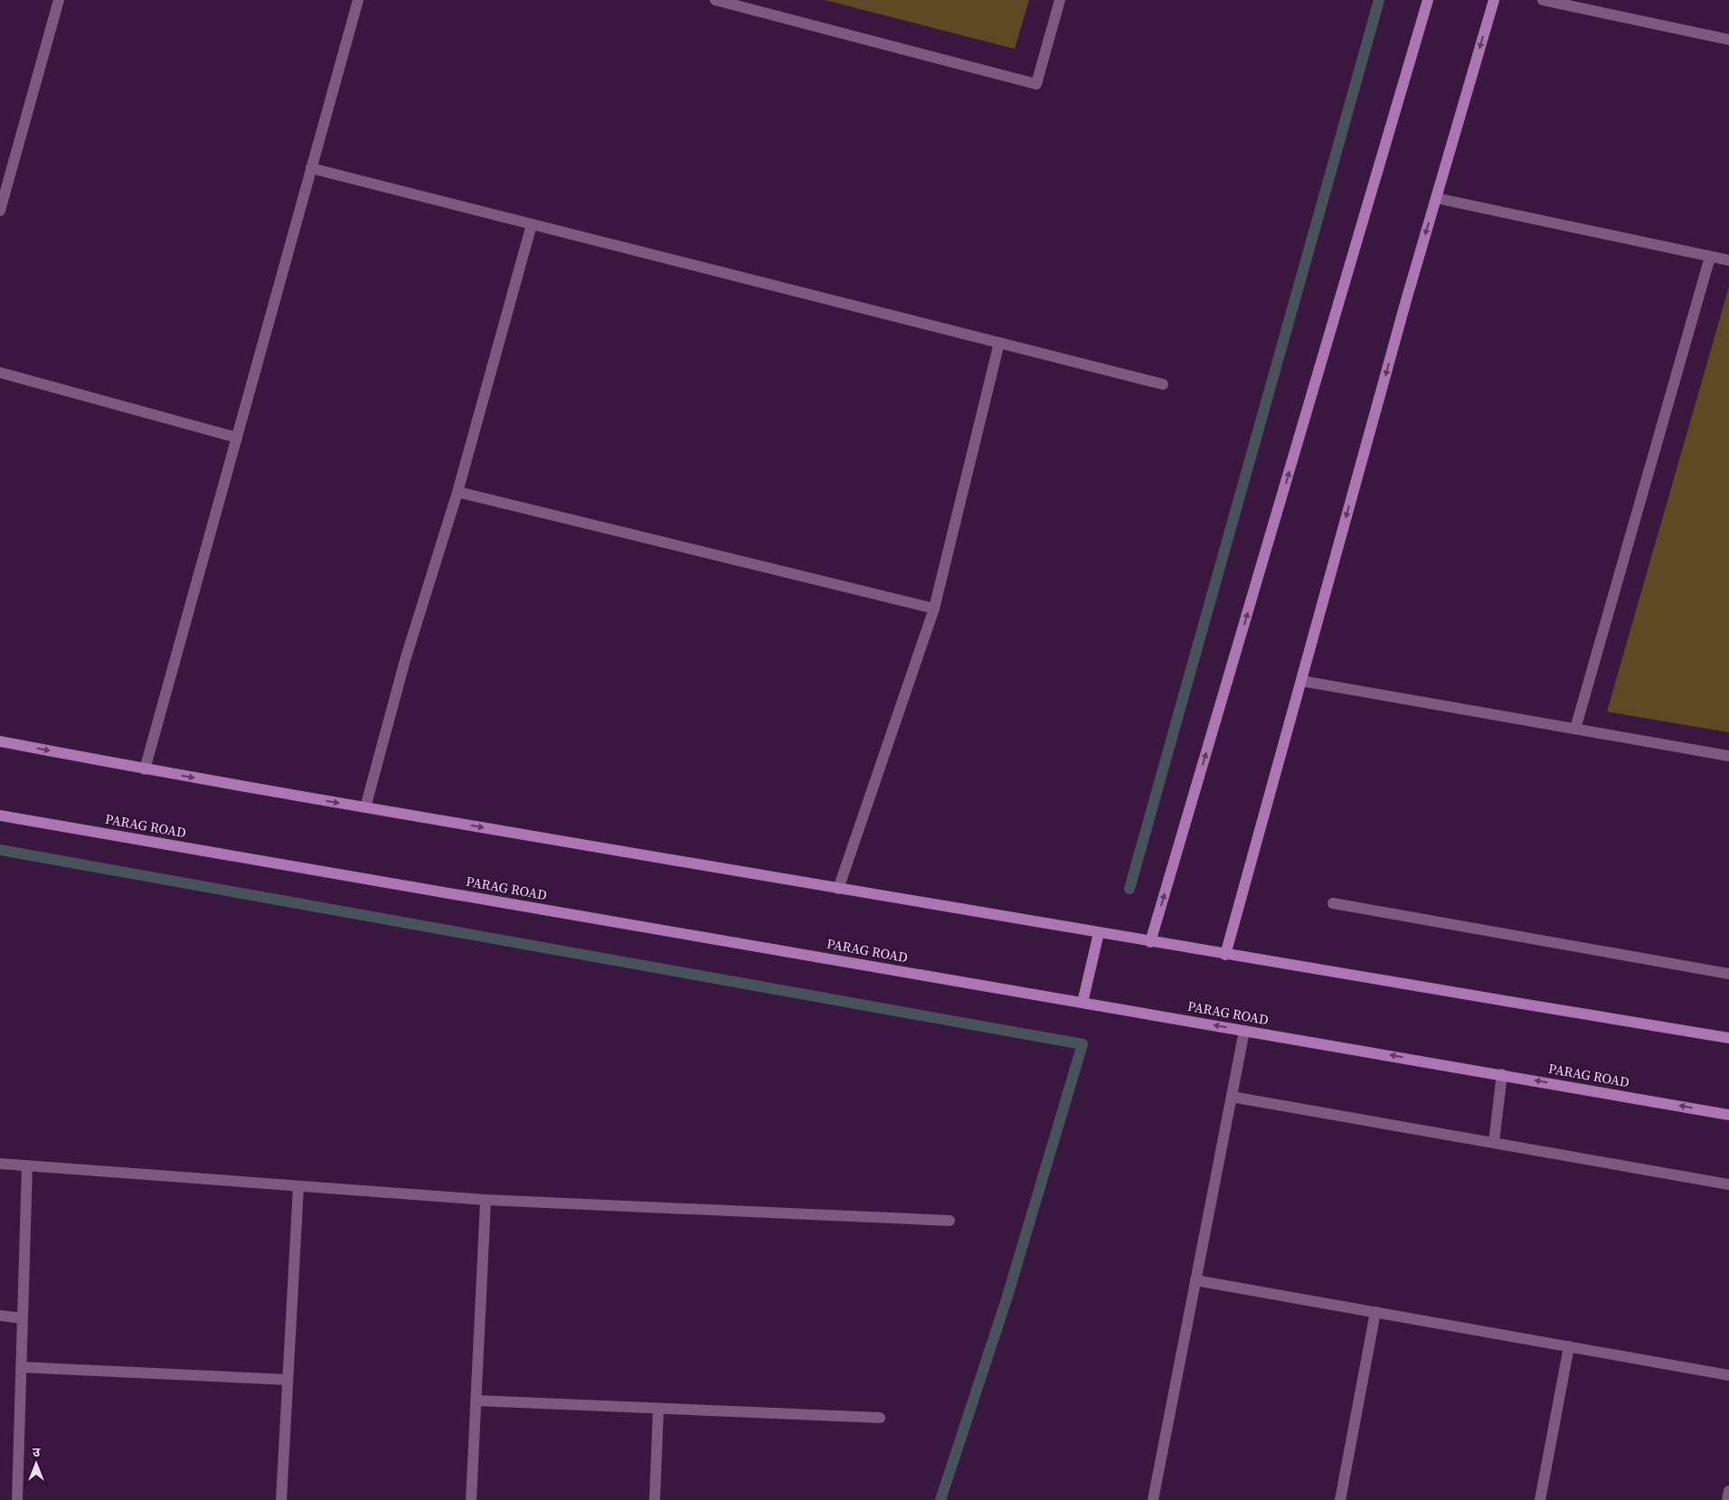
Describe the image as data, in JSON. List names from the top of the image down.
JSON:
{
  "streets": {
    "street": ["PARAG ROAD"]
  },
  "north": "top"
}
